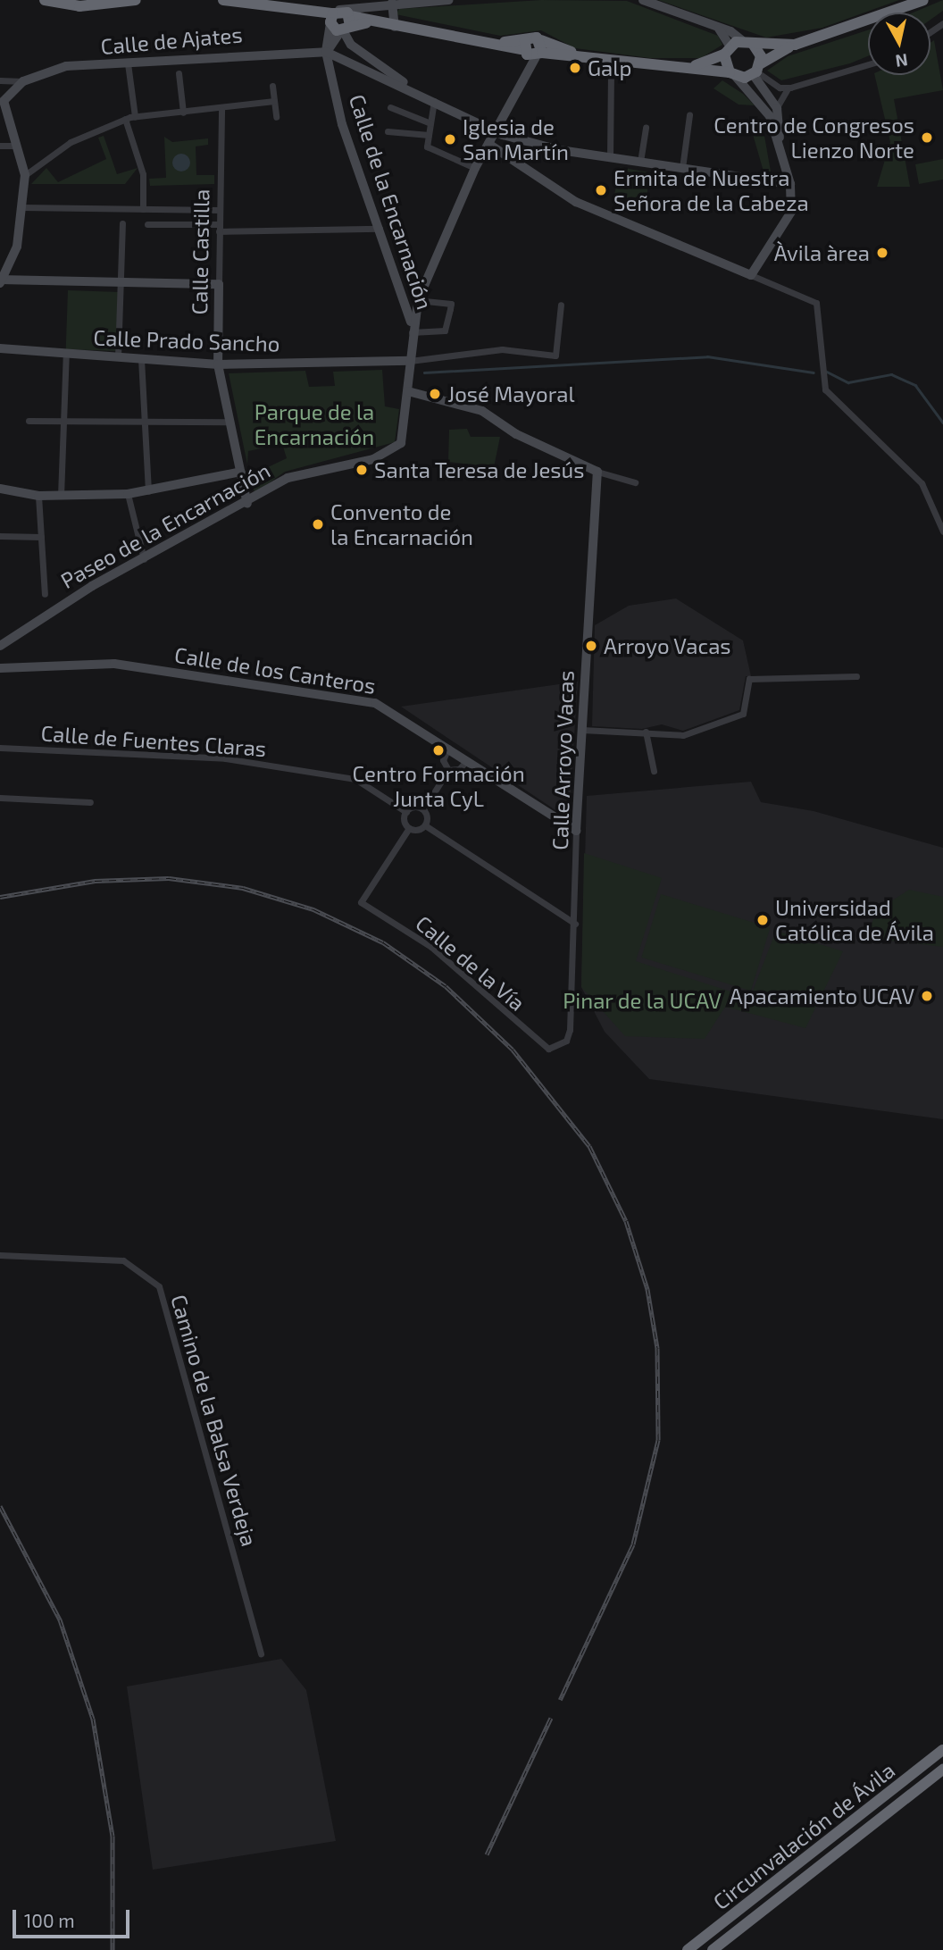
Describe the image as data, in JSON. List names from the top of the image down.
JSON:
{
  "streets": {
    "highway": ["Circunvalación de Ávila"],
    "street": [
      "Calle de Ajates",
      "Calle de la Encarnación",
      "Calle Castilla",
      "Calle Prado Sancho",
      "Paseo de la Encarnación",
      "Calle de los Canteros",
      "Calle de Fuentes Claras",
      "Calle Arroyo Vacas",
      "Calle de la Vía",
      "Camino de la Balsa Verdeja"
    ]
  },
  "crossings": [
    ["Calle de Ajates", "Calle de la Encarnación"],
    ["Calle de la Encarnación", "Paseo de la Encarnación"],
    ["Calle Castilla", "Calle Prado Sancho"],
    ["Calle Castilla", "Paseo de la Encarnación"],
    ["Calle Prado Sancho", "Paseo de la Encarnación"],
    ["Calle de los Canteros", "Calle Arroyo Vacas"],
    ["Calle Arroyo Vacas", "Calle de la Vía"]
  ],
  "parks": ["Parque de la Encarnación", "Pinar de la UCAV"],
  "places": [
    "Galp",
    "Centro de Congresos Lienzo Norte",
    "Iglesia de San Martín",
    "Ermita de Nuestra Señora de la Cabeza",
    "Àvila àrea",
    "José Mayoral",
    "Santa Teresa de Jesús",
    "Convento de la Encarnación",
    "Arroyo Vacas",
    "Centro Formación Junta CyL",
    "Universidad Católica de Ávila",
    "Apacamiento UCAV"
  ],
  "scale_bar": "100 m",
  "north": "bottom"
}
